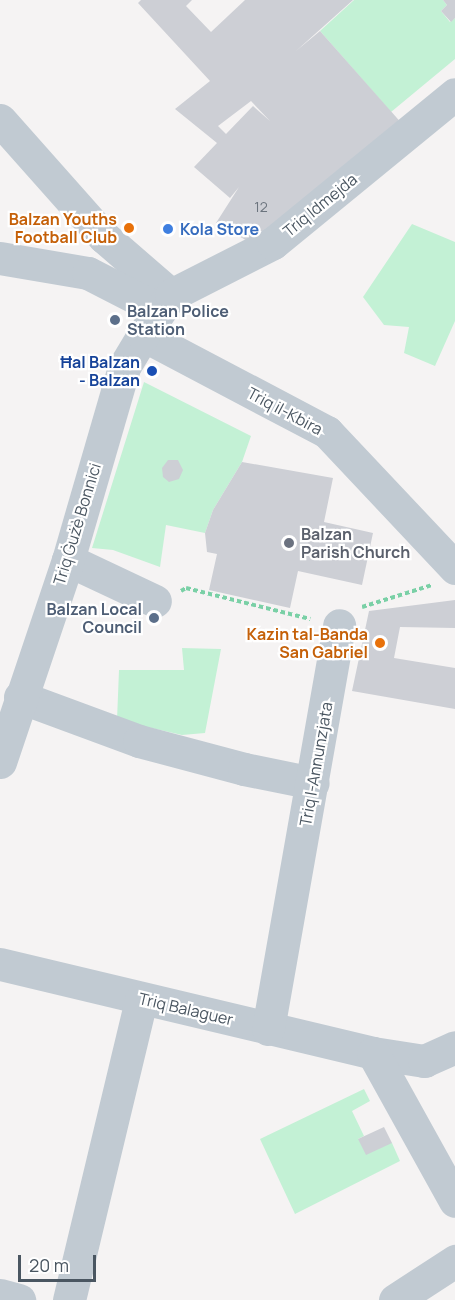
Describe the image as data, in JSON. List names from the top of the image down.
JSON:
{
  "streets": {
    "street": [
      "Triq Idmejda",
      "Triq il-Kbira",
      "Triq Ġużè Bonnici",
      "Triq l-Annunzjata",
      "Triq Balaguer"
    ]
  },
  "crossings": [
    ["Triq Idmejda", "Triq il-Kbira"],
    ["Triq Idmejda", "Triq Ġużè Bonnici"],
    ["Triq il-Kbira", "Triq Ġużè Bonnici"],
    ["Triq l-Annunzjata", "Triq Balaguer"]
  ],
  "places": [
    "Balzan Youths Football Club",
    "Kola Store",
    "Balzan Police Station",
    "Ħal Balzan - Balzan",
    "Balzan Parish Church",
    "Balzan Local Council",
    "Kazin tal-Banda San Gabriel"
  ],
  "house_numbers": ["12"],
  "scale_bar": "20 m"
}
